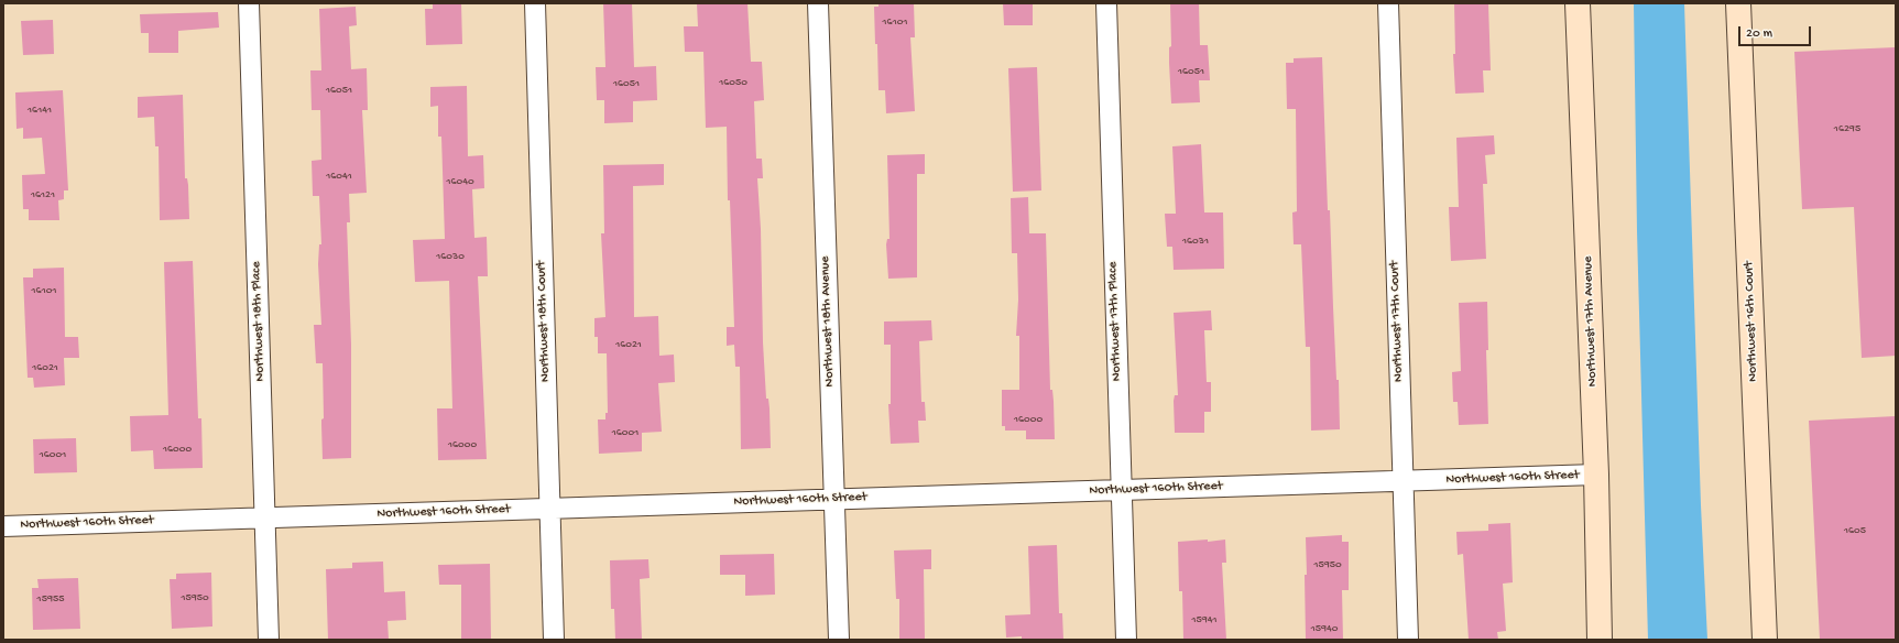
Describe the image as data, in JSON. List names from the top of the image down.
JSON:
{
  "streets": {
    "street": [
      "Northwest 18th Place",
      "Northwest 18th Court",
      "Northwest 18th Avenue",
      "Northwest 17th Place",
      "Northwest 17th Court",
      "Northwest 17th Avenue",
      "Northwest 16th Court",
      "Northwest 160th Street"
    ]
  },
  "crossings": [
    ["Northwest 18th Place", "Northwest 160th Street"],
    ["Northwest 18th Court", "Northwest 160th Street"],
    ["Northwest 18th Avenue", "Northwest 160th Street"],
    ["Northwest 17th Place", "Northwest 160th Street"],
    ["Northwest 17th Court", "Northwest 160th Street"],
    ["Northwest 17th Avenue", "Northwest 160th Street"]
  ],
  "house_numbers": [
    "16101",
    "16051",
    "16050",
    "16051",
    "16051",
    "16141",
    "16295",
    "16041",
    "16040",
    "16121",
    "16031",
    "16030",
    "16101",
    "16021",
    "16021",
    "16000",
    "16001",
    "16000",
    "16000",
    "16001",
    "1605",
    "15950",
    "15950",
    "15955",
    "15941",
    "15940"
  ],
  "scale_bar": "20 m"
}
